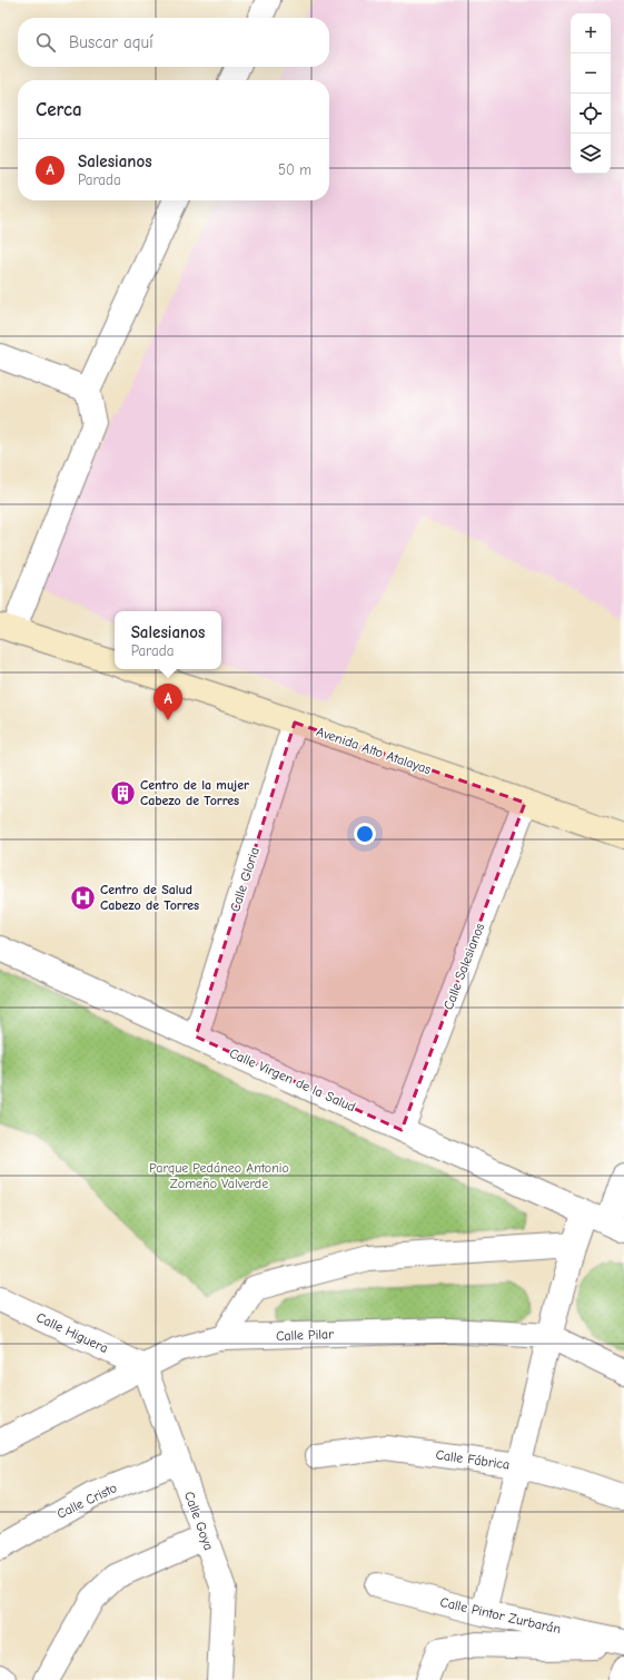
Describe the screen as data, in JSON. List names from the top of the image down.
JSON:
{
  "streets": {
    "main road": ["Avenida Alto Atalayas"],
    "street": [
      "Calle Gloria",
      "Calle Salesianos",
      "Calle Virgen de la Salud",
      "Calle Higuera",
      "Calle Pilar",
      "Calle Fábrica",
      "Calle Cristo",
      "Calle Goya",
      "Calle Pintor Zurbarán"
    ]
  },
  "crossings": [
    ["Avenida Alto Atalayas", "Calle Gloria"],
    ["Avenida Alto Atalayas", "Calle Salesianos"],
    ["Calle Gloria", "Calle Virgen de la Salud"],
    ["Calle Salesianos", "Calle Virgen de la Salud"],
    ["Calle Higuera", "Calle Pilar"],
    ["Calle Higuera", "Calle Goya"],
    ["Calle Pilar", "Calle Goya"],
    ["Calle Cristo", "Calle Goya"]
  ],
  "parks": ["Parque Pedáneo Antonio Zomeño Valverde"],
  "places": {
    "building": ["Centro de la mujer Cabezo de Torres"],
    "hospital": ["Centro de Salud Cabezo de Torres"]
  },
  "page": {
    "map_buttons": ["+", "−"],
    "search": "Buscar aquí",
    "heading": "Cerca",
    "list": [
      {
        "mark": "A",
        "name": "Salesianos",
        "note": "Parada",
        "value": "50 m"
      }
    ],
    "popup": ["Salesianos", "Parada"],
    "pins": "A"
  }
}
